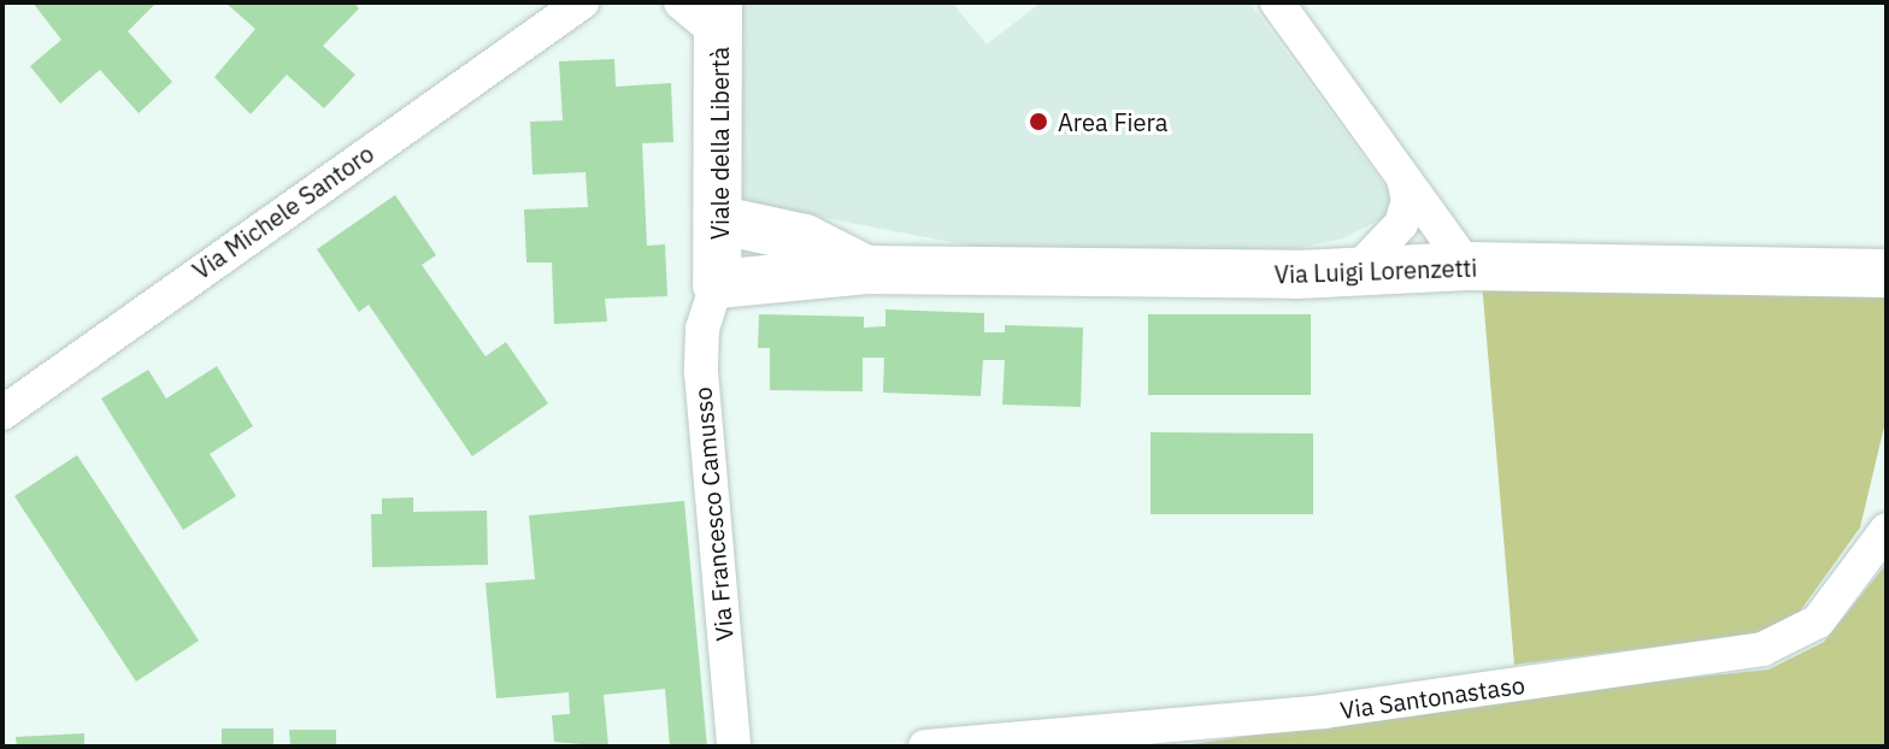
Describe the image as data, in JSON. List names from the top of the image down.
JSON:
{
  "streets": {
    "street": [
      "Viale della Libertà",
      "Via Michele Santoro",
      "Via Luigi Lorenzetti",
      "Via Francesco Camusso",
      "Via Santonastaso"
    ]
  },
  "crossings": [
    ["Viale della Libertà", "Via Luigi Lorenzetti"],
    ["Viale della Libertà", "Via Francesco Camusso"],
    ["Via Luigi Lorenzetti", "Via Francesco Camusso"]
  ],
  "places": ["Area Fiera"]
}
